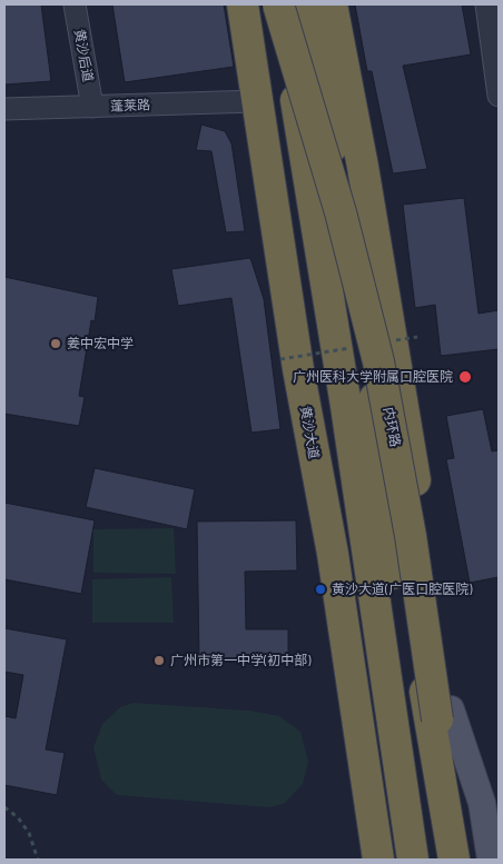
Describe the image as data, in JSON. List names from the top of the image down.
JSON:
{
  "streets": {
    "highway": ["内环路", "黄沙大道"],
    "street": ["黄沙后道", "蓬莱路"]
  },
  "crossings": [
    ["黄沙后道", "蓬莱路"],
    ["蓬莱路", "黄沙大道"]
  ],
  "places": [
    "姜中宏中学",
    "广州医科大学附属口腔医院",
    "黄沙大道(广医口腔医院)",
    "广州市第一中学(初中部)"
  ]
}
